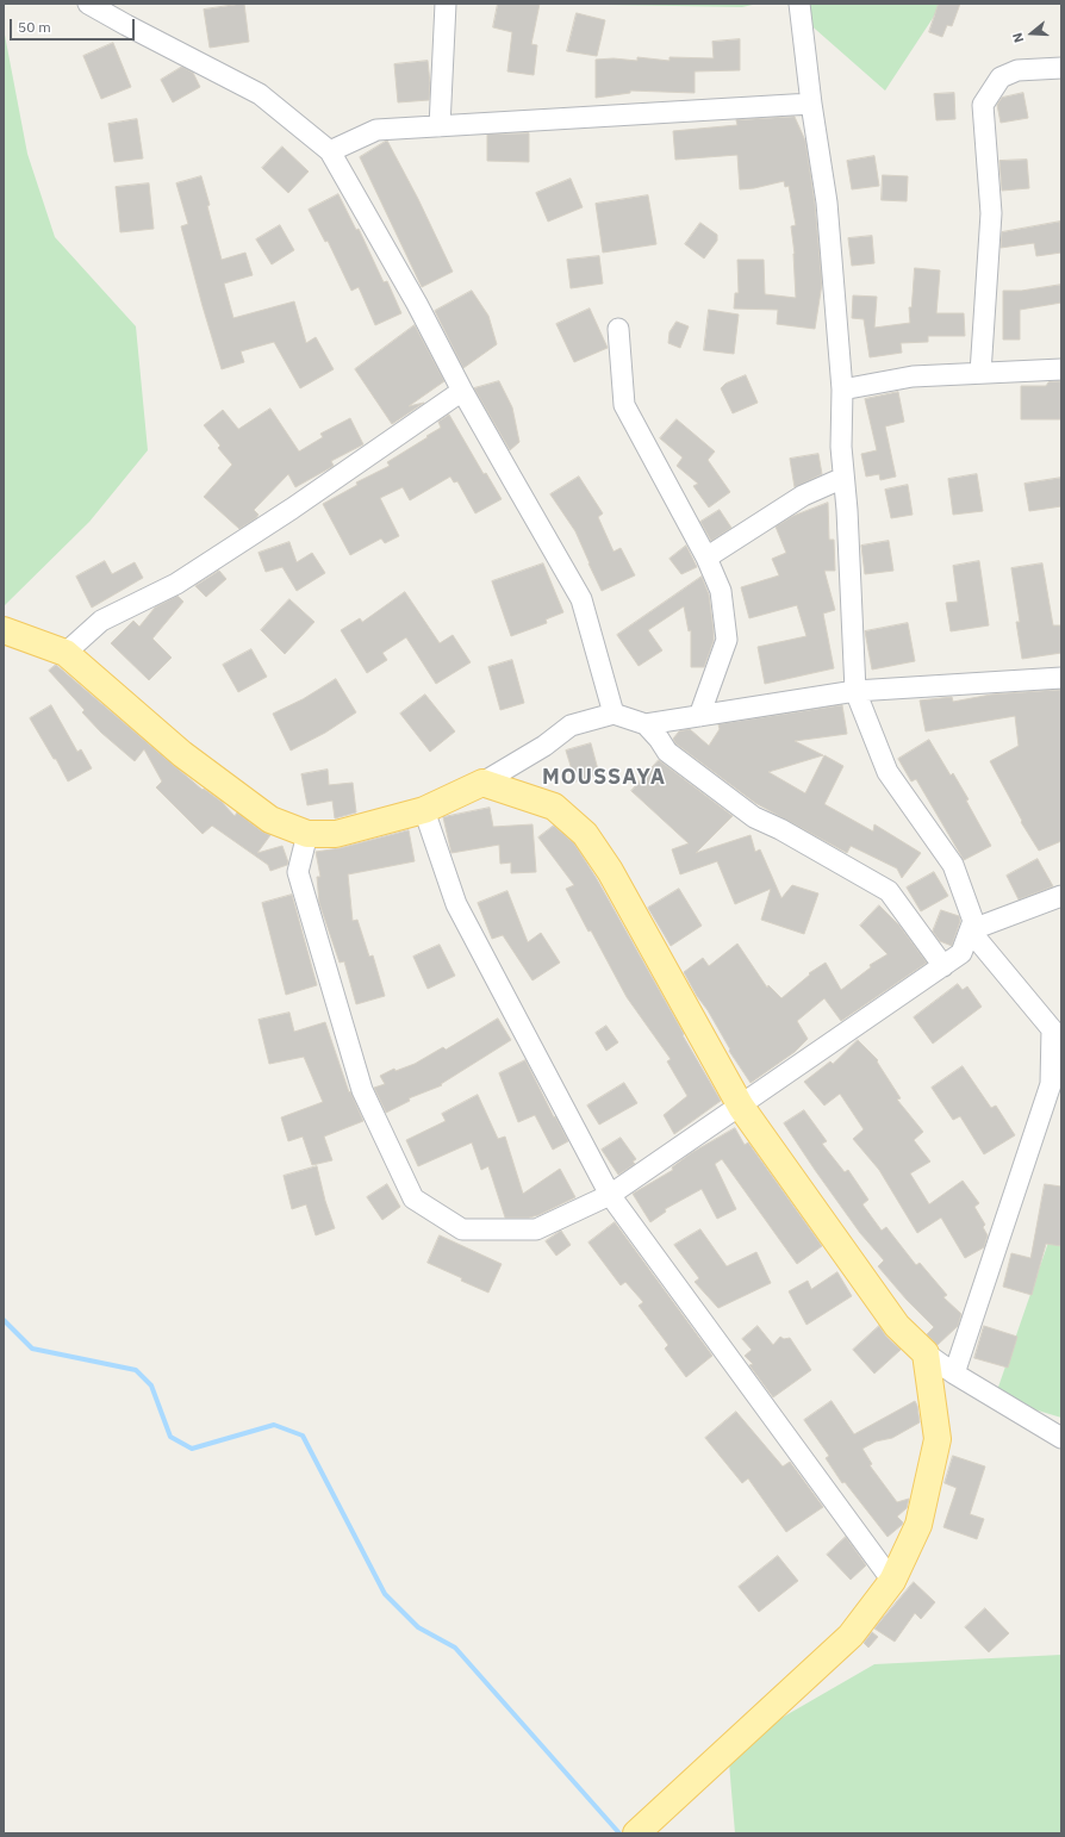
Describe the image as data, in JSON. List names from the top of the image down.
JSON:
{
  "districts": ["MOUSSAYA"],
  "scale_bar": "50 m",
  "north": "left"
}
